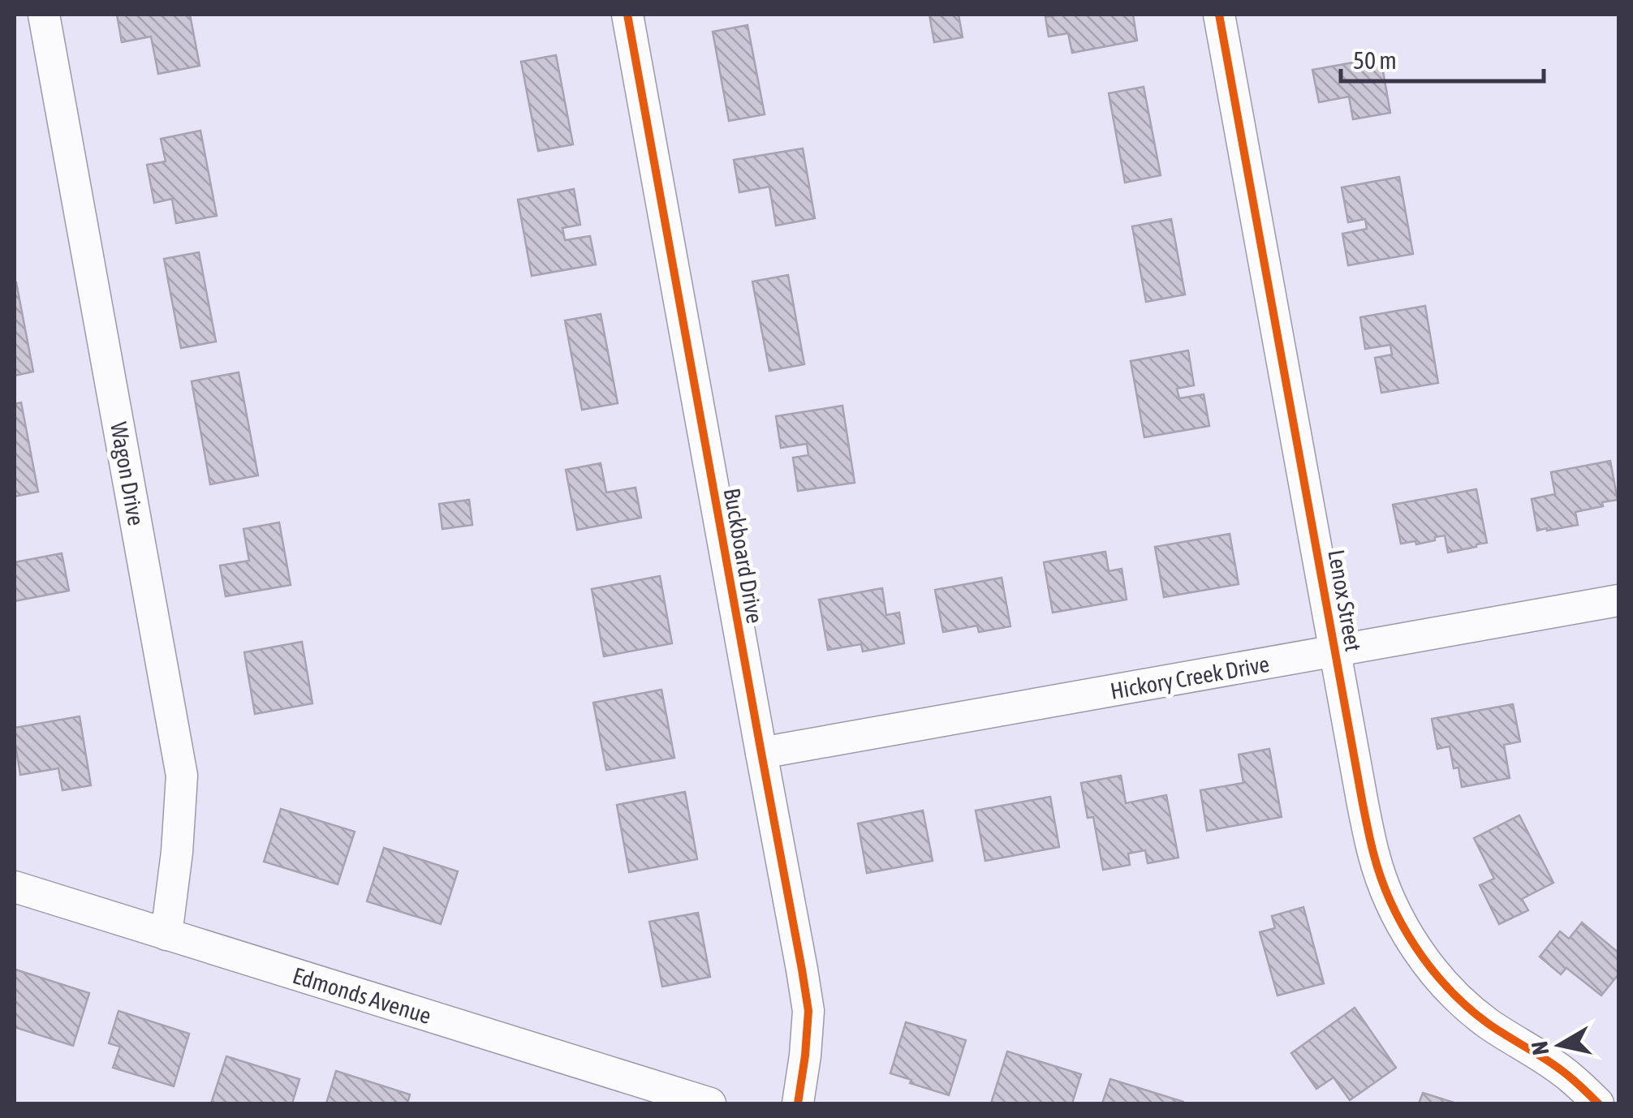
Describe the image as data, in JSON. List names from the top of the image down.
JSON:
{
  "streets": {
    "street": [
      "Wagon Drive",
      "Buckboard Drive",
      "Lenox Street",
      "Hickory Creek Drive",
      "Edmonds Avenue"
    ]
  },
  "crossings": [
    ["Wagon Drive", "Edmonds Avenue"],
    ["Buckboard Drive", "Hickory Creek Drive"],
    ["Lenox Street", "Hickory Creek Drive"]
  ],
  "scale_bar": "50 m",
  "north": "left"
}
